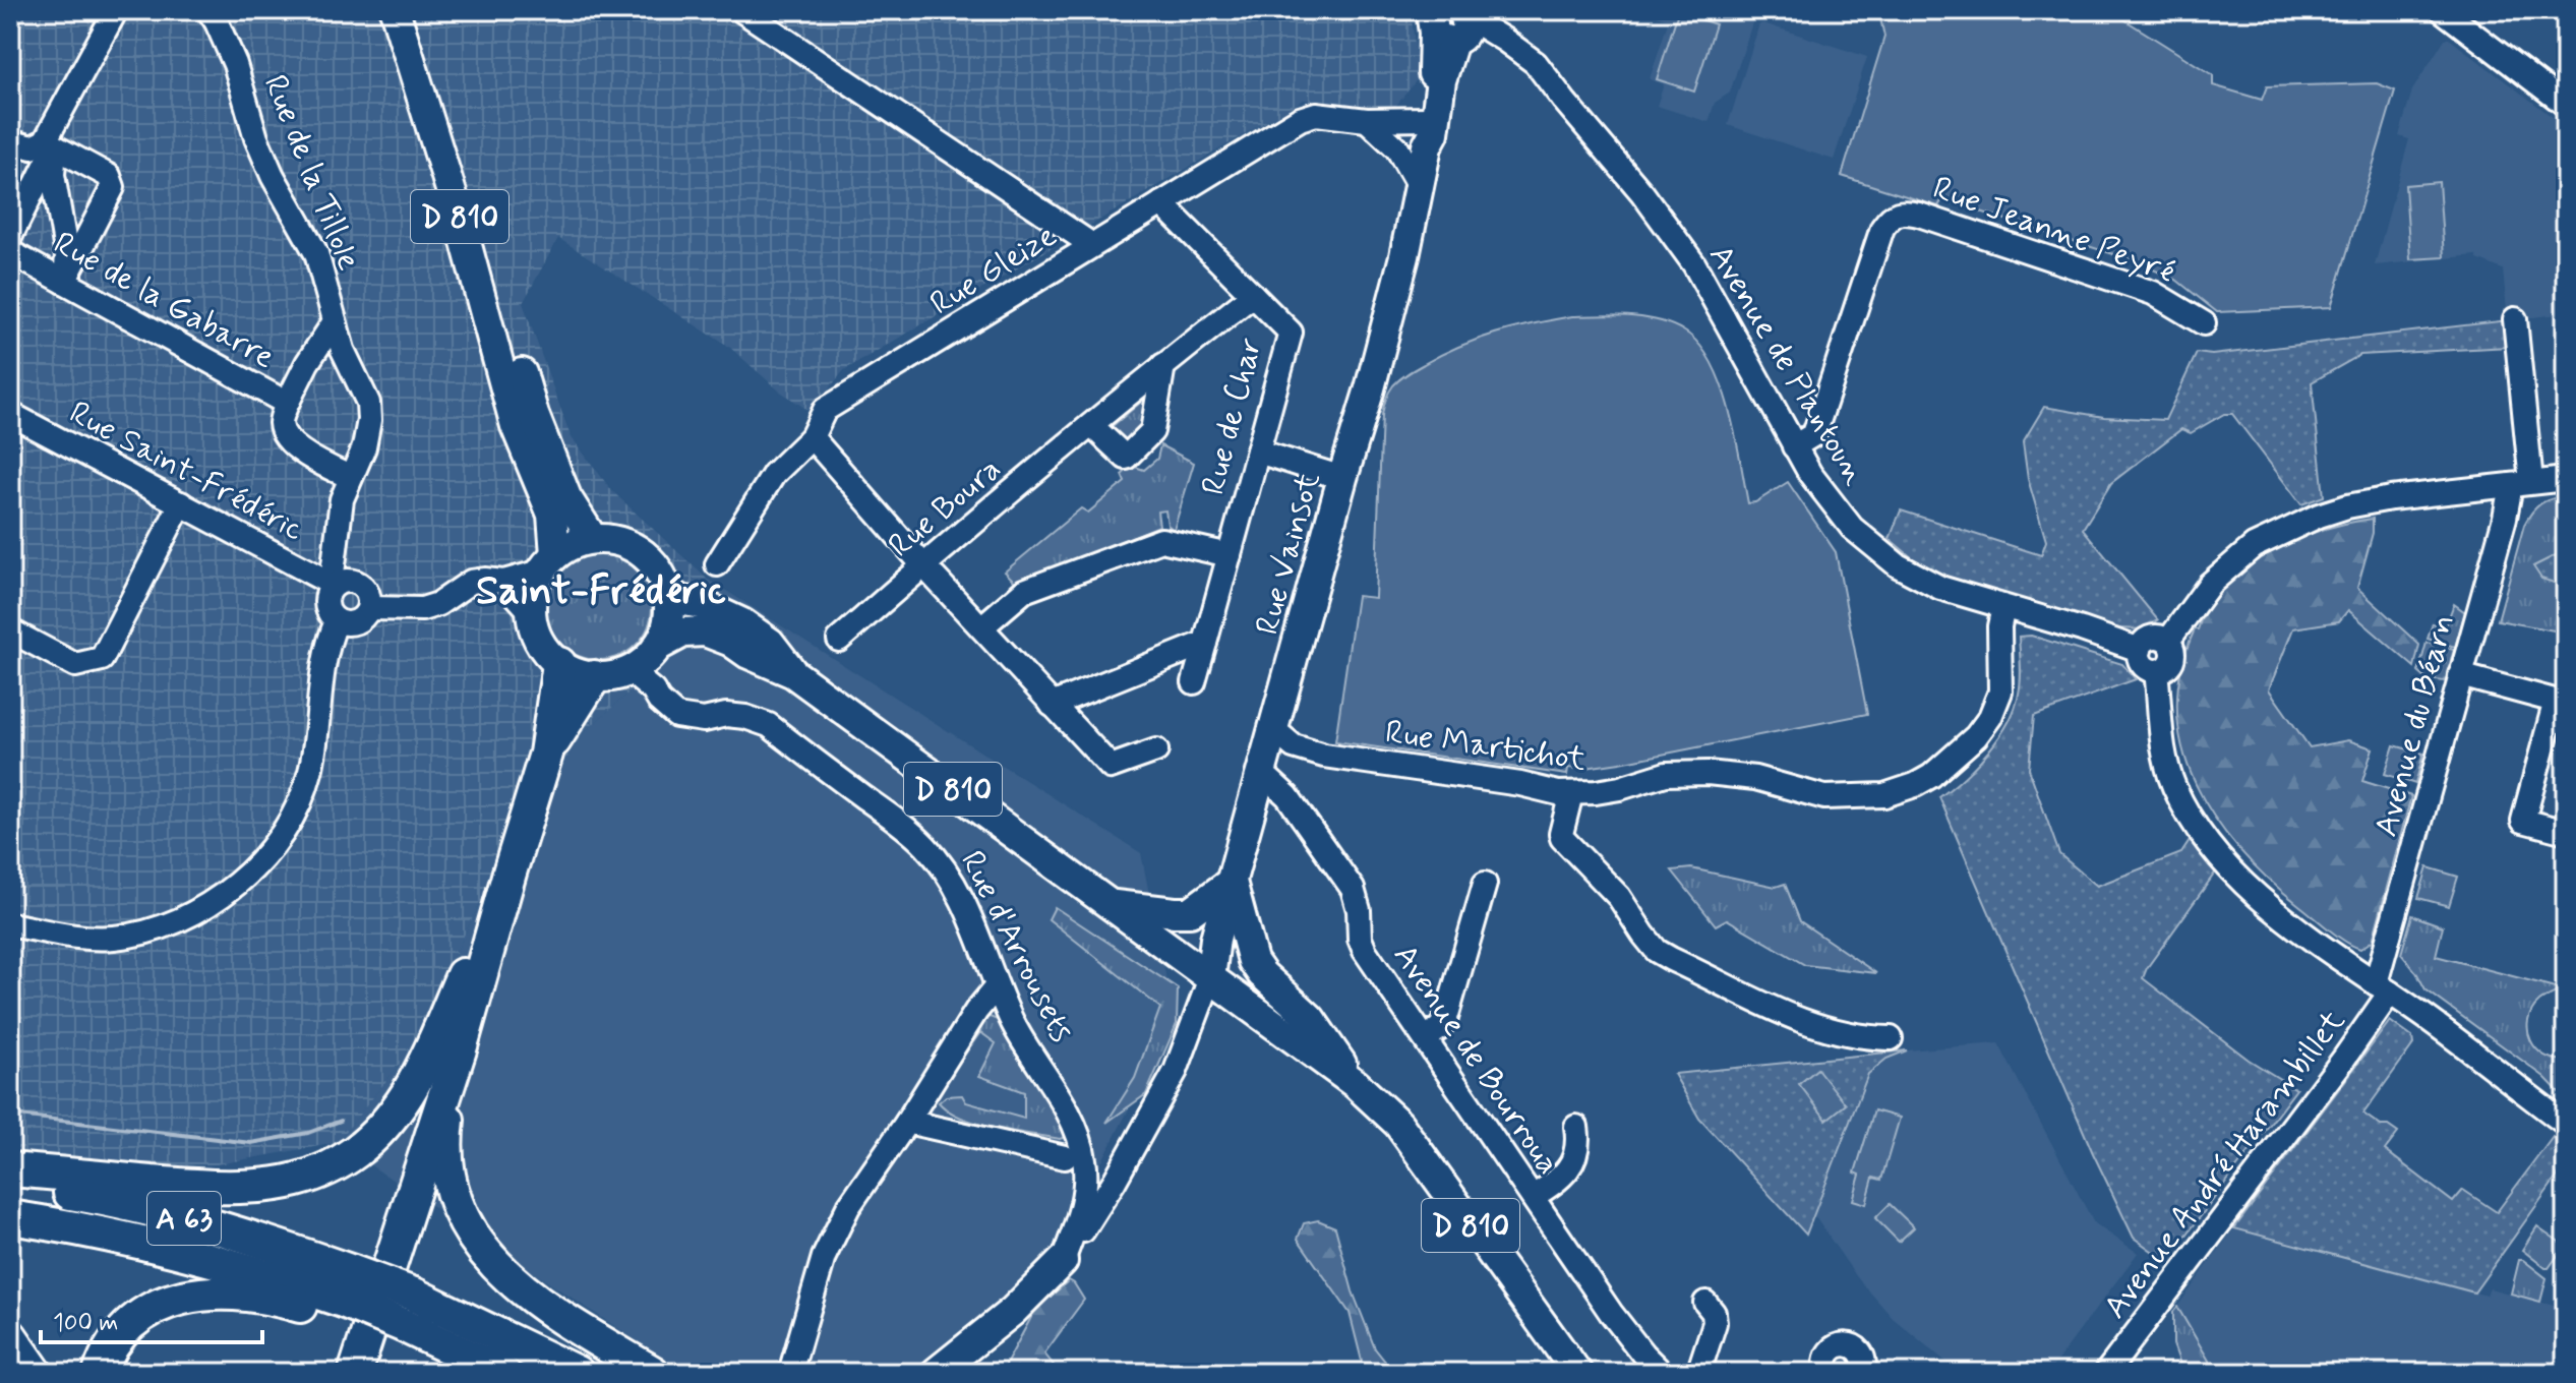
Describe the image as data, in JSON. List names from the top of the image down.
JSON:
{
  "streets": {
    "highway": ["A 63"],
    "main road": ["D 810", "Rue Vainsot", "Rue d'Arrousets"],
    "street": [
      "Rue de la Tillole",
      "Rue Jeanne Peyré",
      "Rue Gleize",
      "Rue de la Gabarre",
      "Avenue de Plantoun",
      "Rue de Char",
      "Rue Saint-Frédéric",
      "Rue Boura",
      "Avenue du Béarn",
      "Rue Martichot",
      "Avenue de Bourroua",
      "Avenue André Harambillet"
    ]
  },
  "crossings": [
    ["Rue de la Tillole", "Rue de la Gabarre"],
    ["Rue de la Tillole", "Rue Saint-Frédéric"],
    ["D 810", "Rue Vainsot"],
    ["D 810", "Rue d'Arrousets"],
    ["Rue Jeanne Peyré", "Avenue de Plantoun"],
    ["Rue Gleize", "Rue de Char"],
    ["Rue Gleize", "Rue Vainsot"],
    ["Avenue de Plantoun", "Rue Vainsot"],
    ["Avenue de Plantoun", "Rue Martichot"],
    ["Rue de Char", "Rue Boura"],
    ["Rue Vainsot", "Rue Martichot"],
    ["Rue Vainsot", "Rue d'Arrousets"],
    ["Rue Vainsot", "Avenue de Bourroua"],
    ["Avenue du Béarn", "Avenue André Harambillet"]
  ],
  "districts": ["Saint-Frédéric"],
  "scale_bar": "100 m"
}
